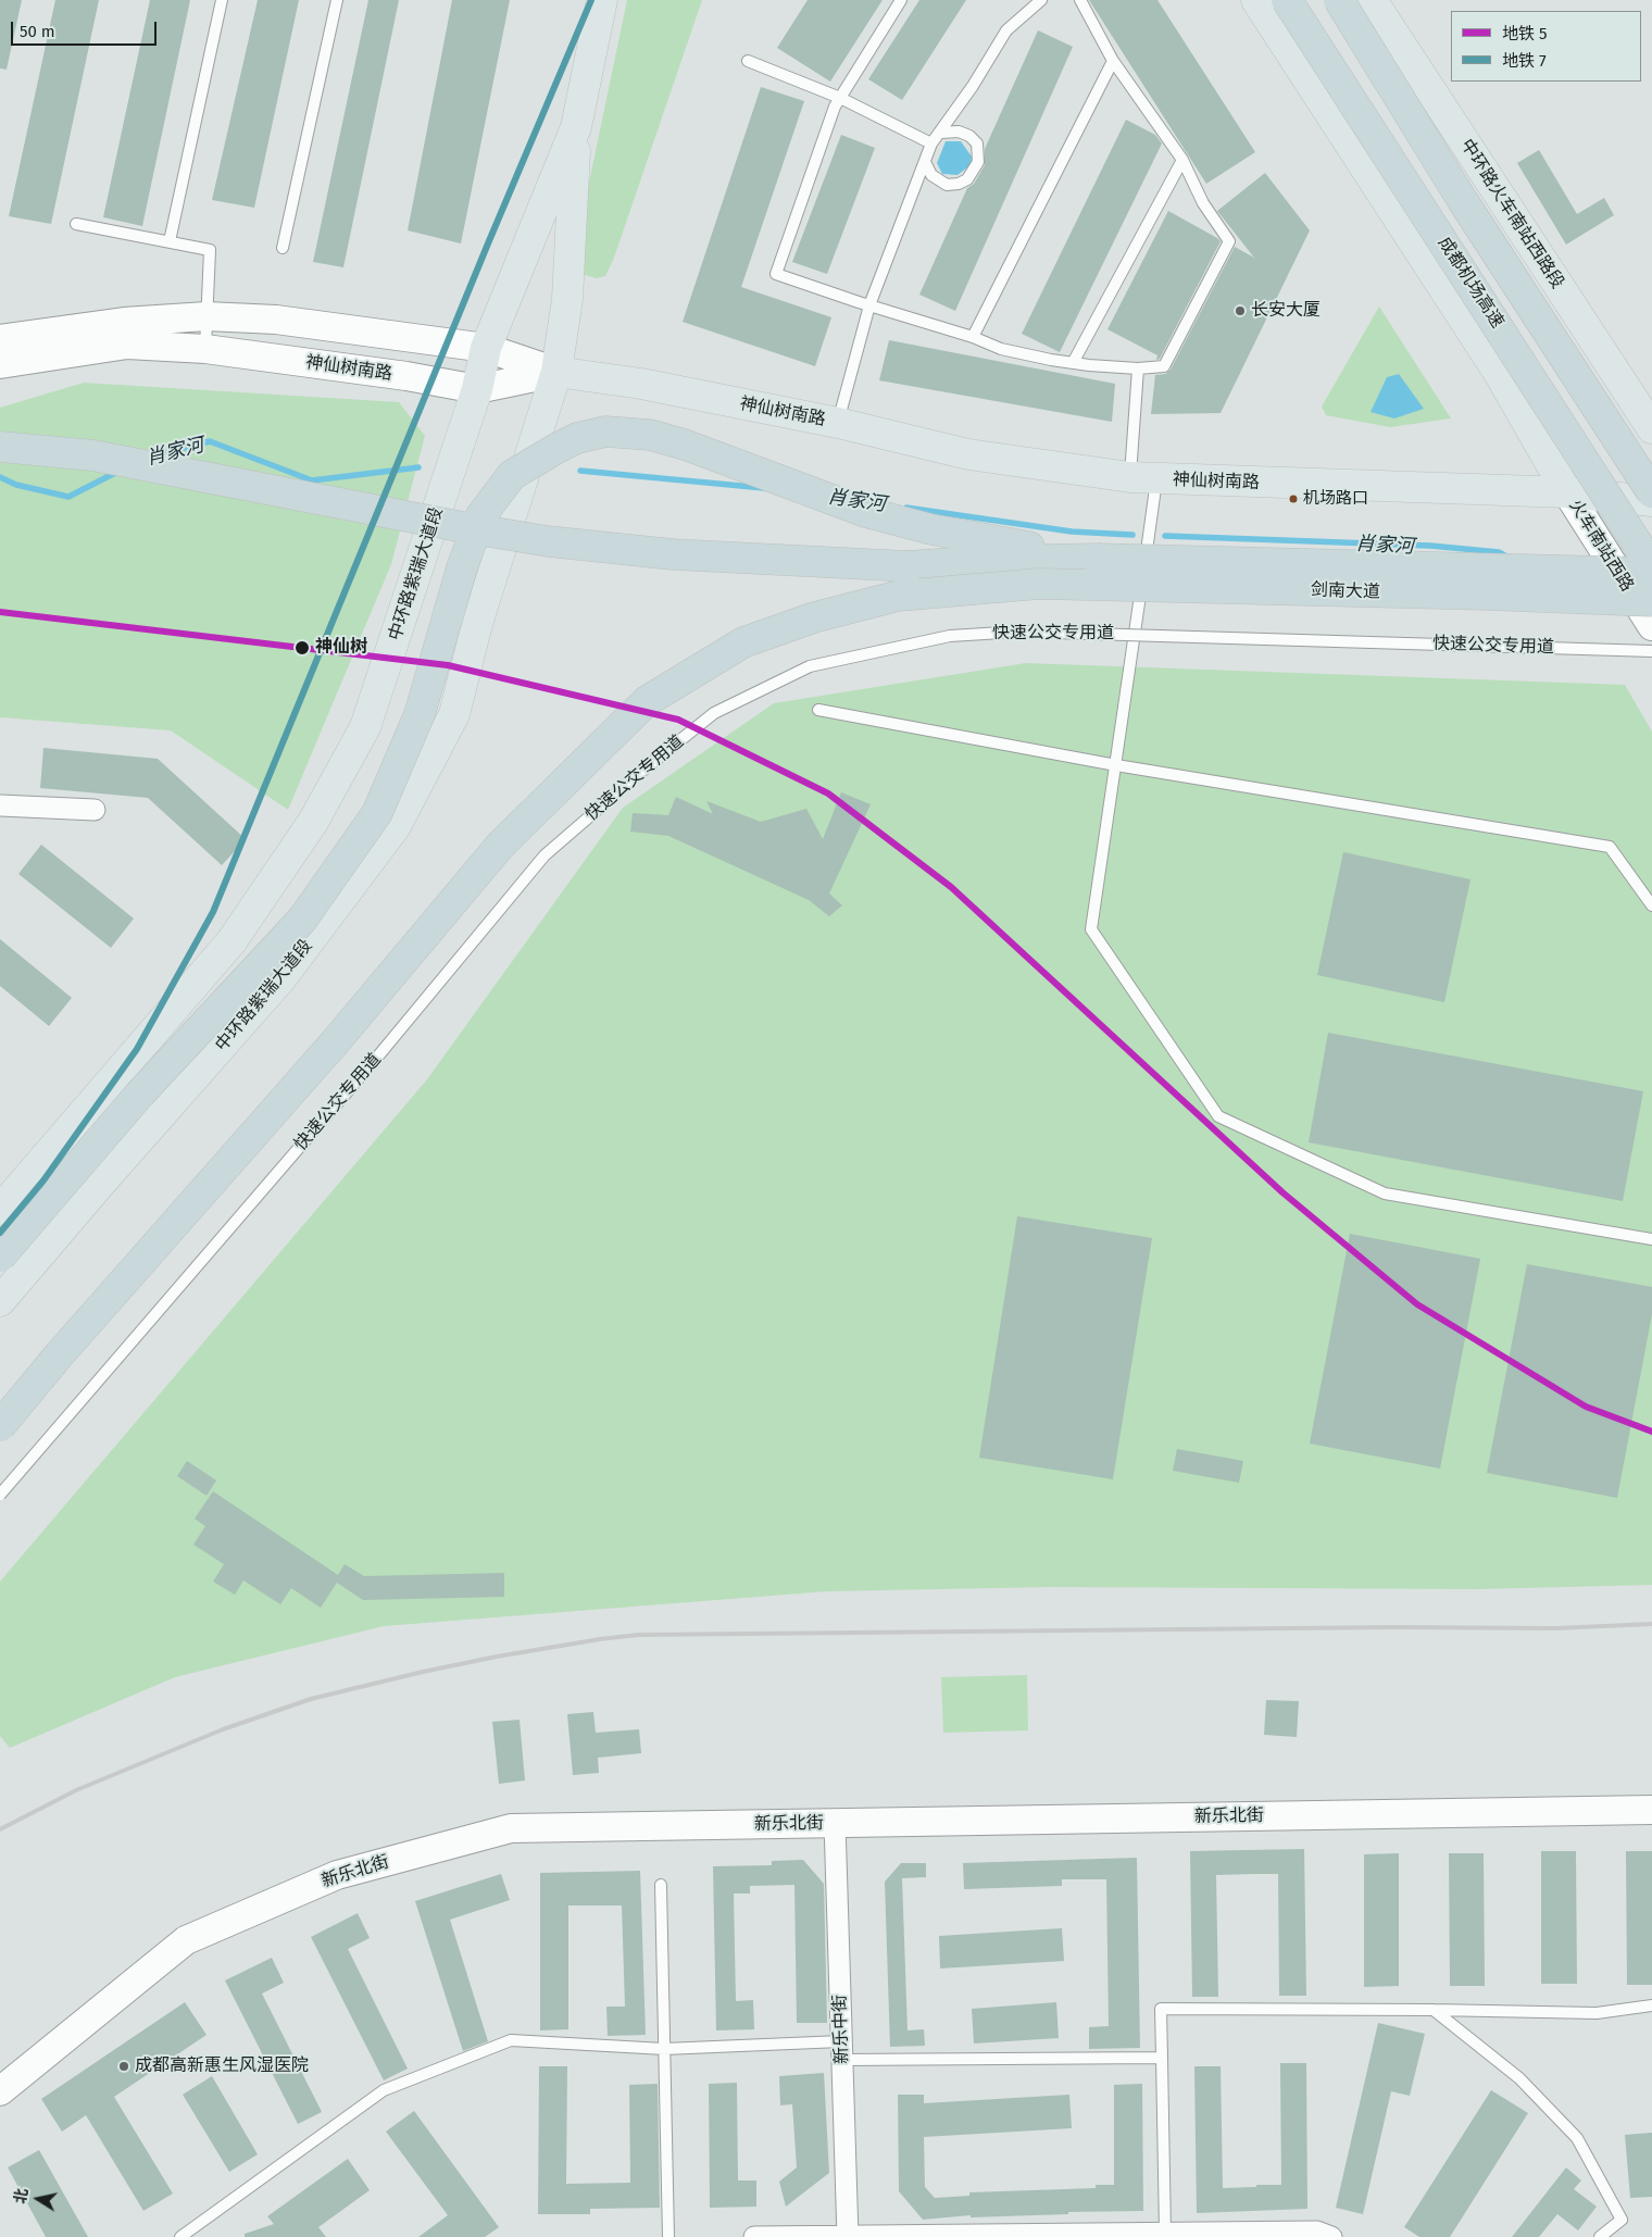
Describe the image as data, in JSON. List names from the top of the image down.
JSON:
{
  "streets": {
    "highway": ["成都机场高速", "剑南大道"],
    "main road": ["中环路火车南站西路段", "神仙树南路", "中环路紫瑞大道段"],
    "street": ["火车南站西路", "新乐北街", "新乐中街"],
    "lane": ["快速公交专用道"]
  },
  "crossings": [
    ["神仙树南路", "火车南站西路"],
    ["神仙树南路", "中环路紫瑞大道段"],
    ["新乐北街", "新乐中街"]
  ],
  "water": ["肖家河"],
  "places": [
    "长安大厦",
    "机场路口",
    "神仙树",
    "成都高新惠生风湿医院"
  ],
  "lines": ["metro line 7", "metro line 5"],
  "legend": ["地铁 5", "地铁 7"],
  "scale_bar": "50 m",
  "north": "left"
}
